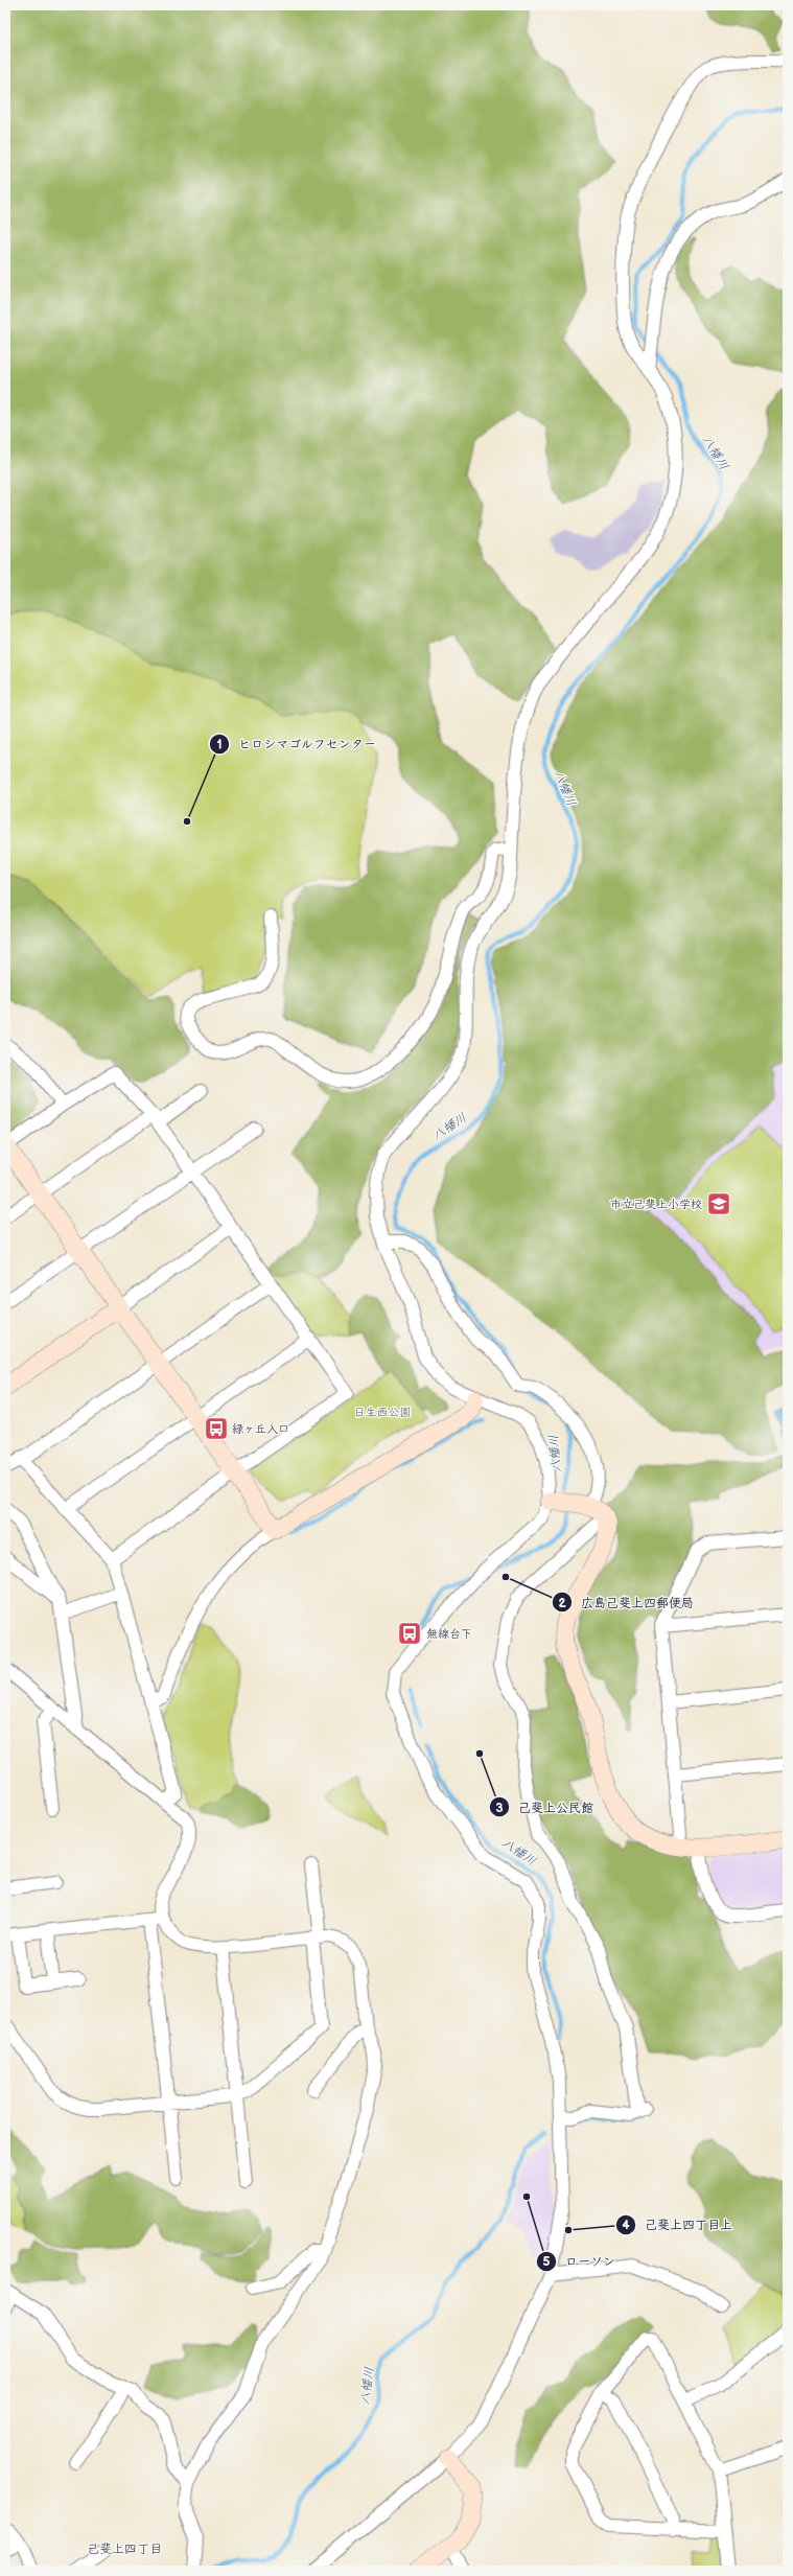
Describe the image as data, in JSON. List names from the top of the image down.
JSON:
{
  "districts": ["己斐上四丁目"],
  "water": ["八幡川"],
  "parks": ["日生西公園"],
  "places": {
    "other": [
      "ヒロシマゴルフセンター",
      "広島己斐上四郵便局",
      "己斐上公民館",
      "ローソン",
      "己斐上四丁目上"
    ],
    "school or university": ["市立己斐上小学校"],
    "bus stop": ["緑ヶ丘入口", "無線台下"]
  }
}
